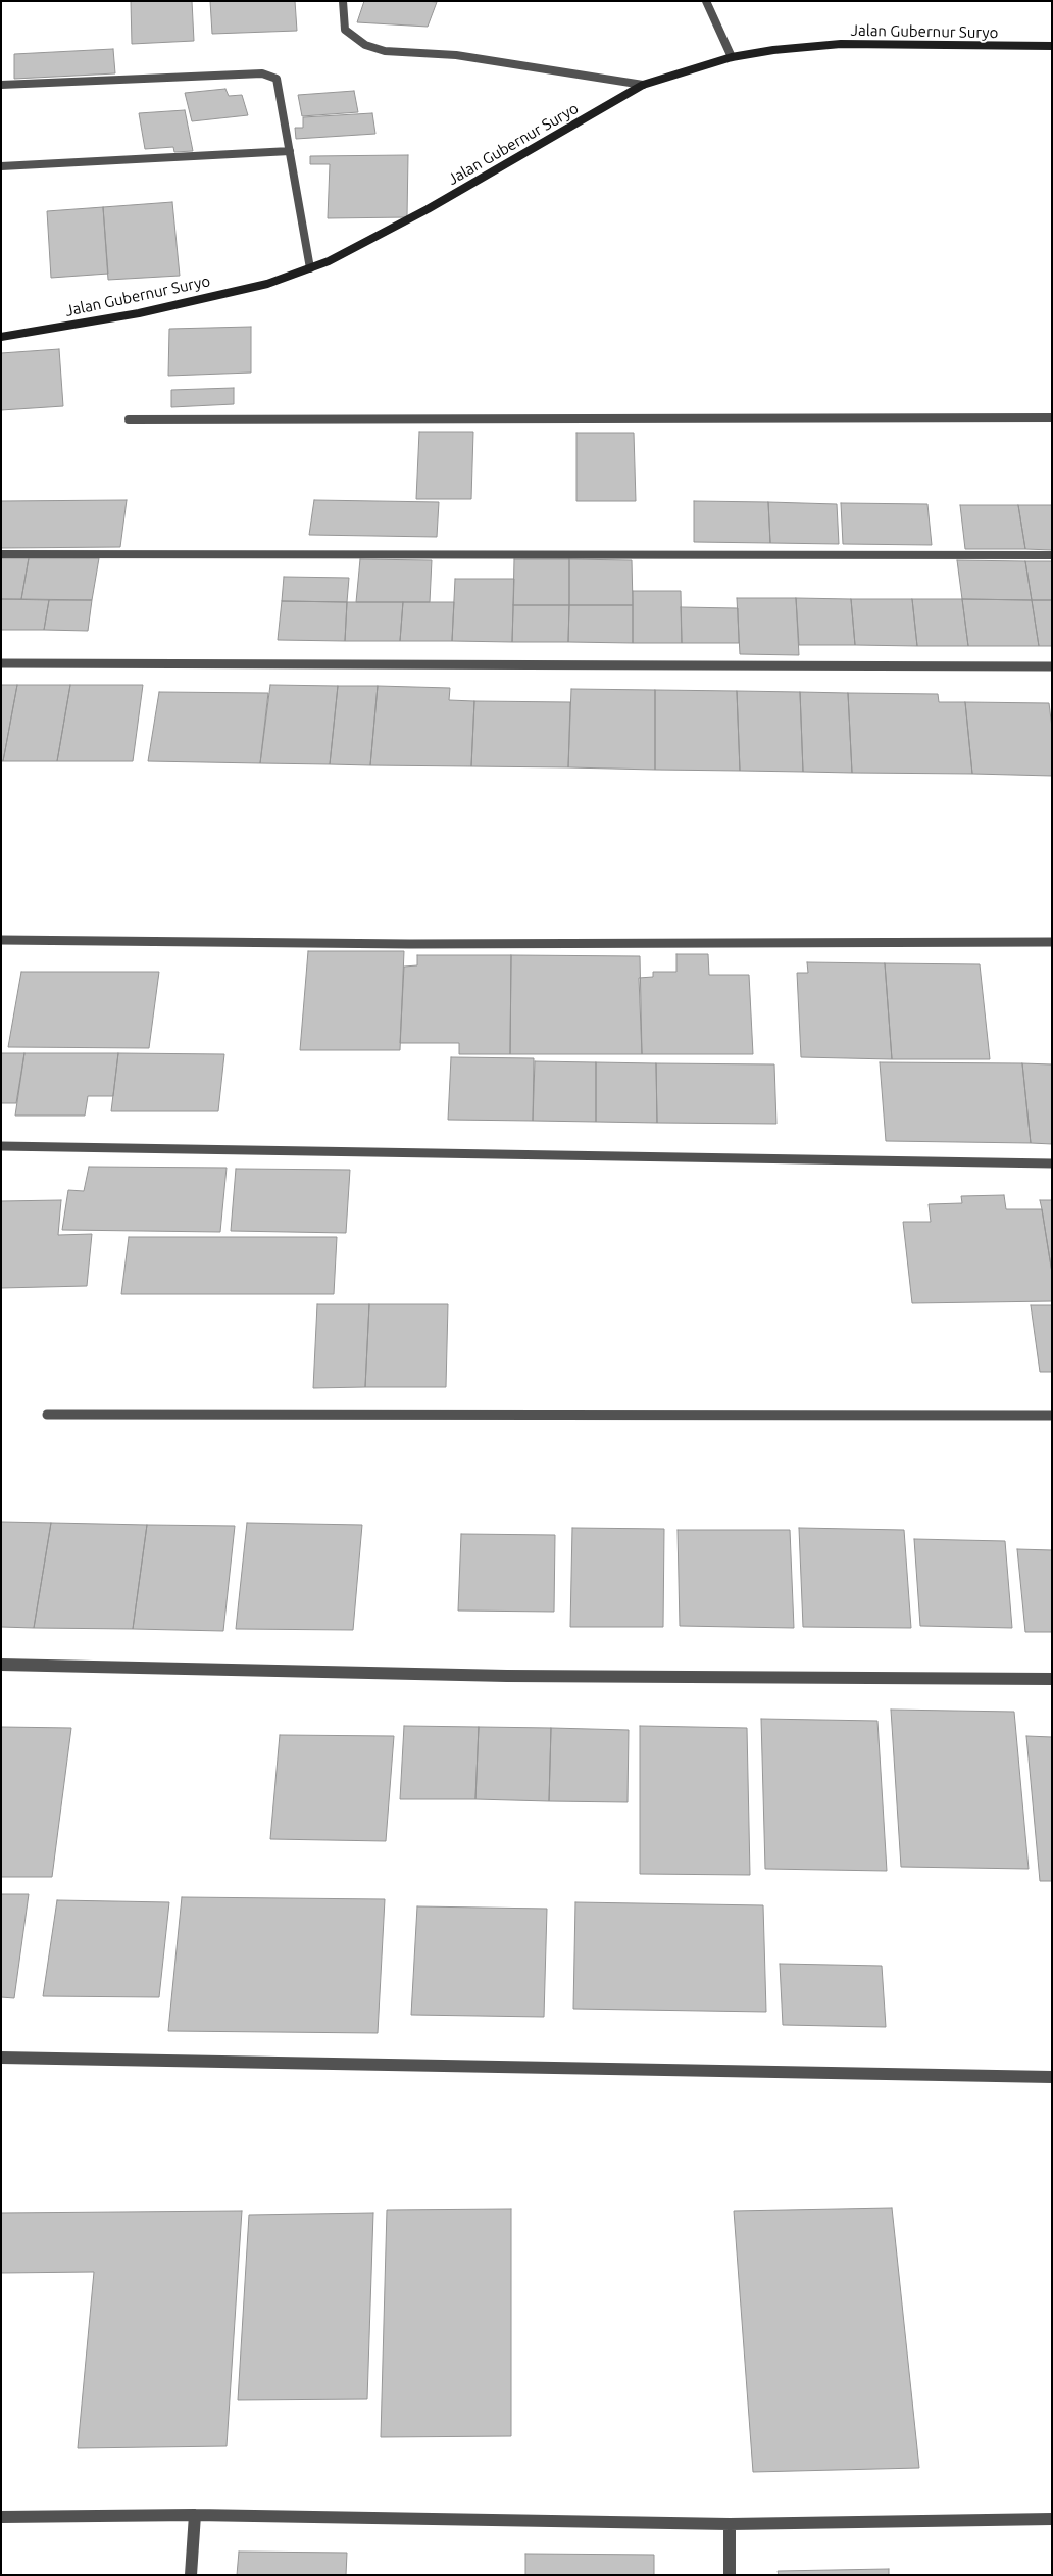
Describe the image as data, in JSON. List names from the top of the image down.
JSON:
{
  "streets": {
    "main road": ["Jalan Gubernur Suryo"]
  }
}
